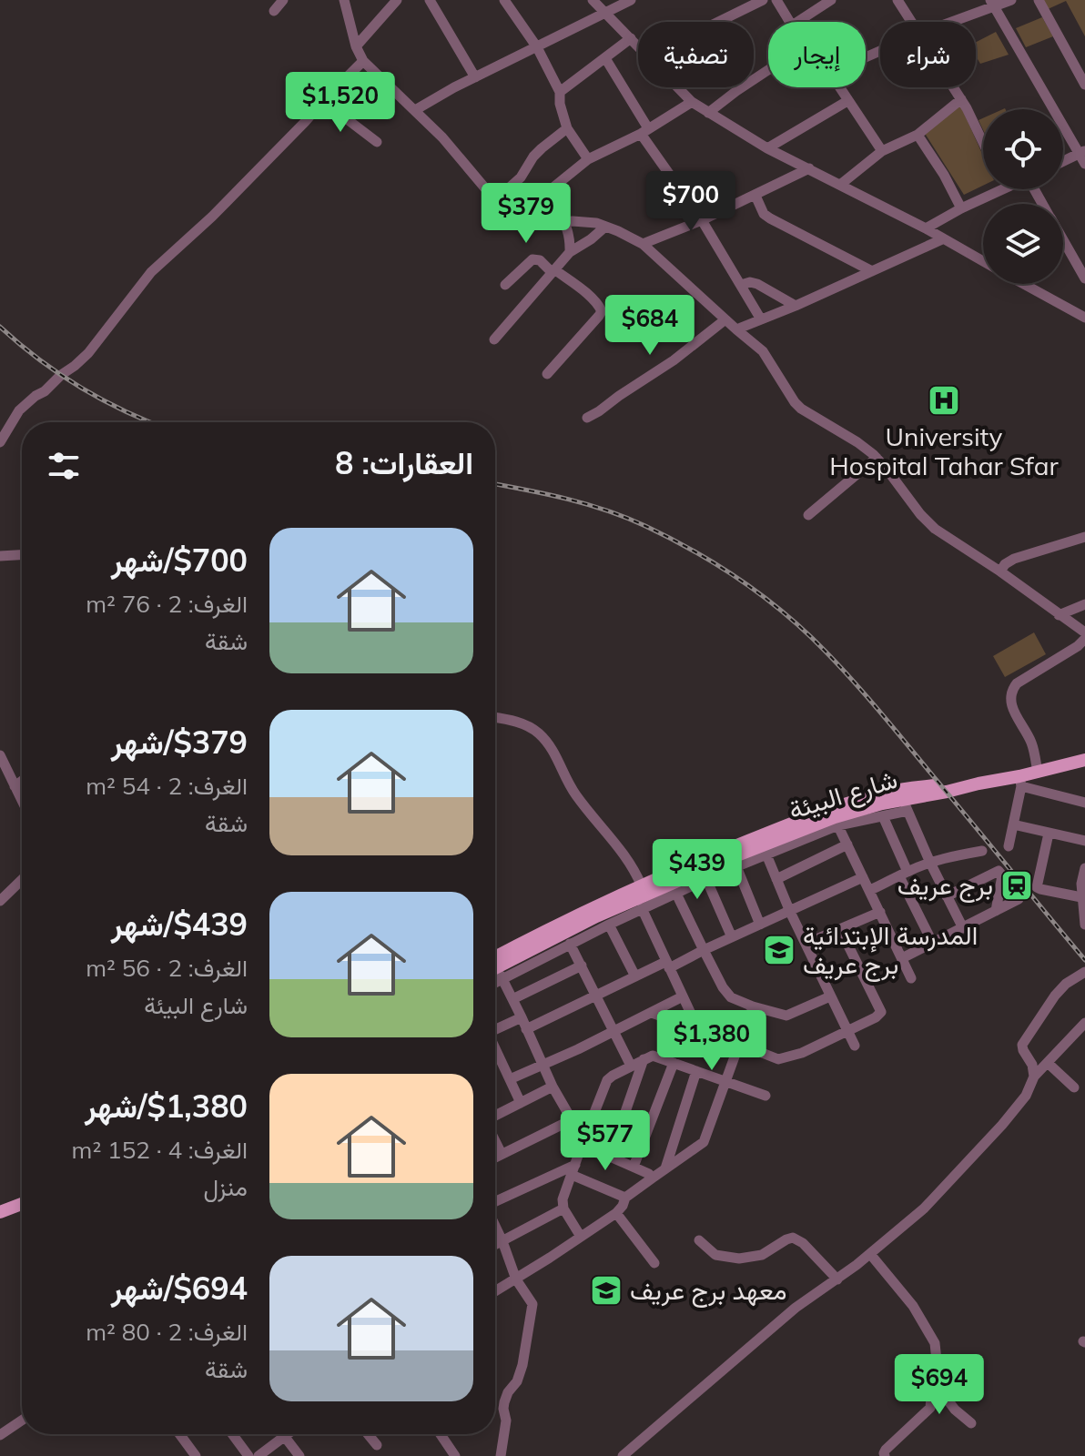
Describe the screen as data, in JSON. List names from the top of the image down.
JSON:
{
  "streets": {
    "main road": ["شارع البيئة"]
  },
  "places": {
    "hospital": ["University Hospital Tahar Sfar"],
    "station": ["برج عريف"],
    "school or university": ["المدرسة الإبتدائية برج عريف", "معهد برج عريف"]
  },
  "page": {
    "chip": ["شراء", "إيجار", "تصفية"],
    "price": [
      "$1,520",
      "$700",
      "$379",
      "$684",
      "$439",
      "$1,380",
      "$577",
      "$694"
    ],
    "heading": "العقارات: 8",
    "list": [
      {
        "name": "$700/شهر",
        "note": "الغرف: 2 · 76 m² · شقة"
      },
      {
        "name": "$379/شهر",
        "note": "الغرف: 2 · 54 m² · شقة"
      },
      {
        "name": "$439/شهر",
        "note": "الغرف: 2 · 56 m² · شارع البيئة"
      },
      {
        "name": "$1,380/شهر",
        "note": "الغرف: 4 · 152 m² · منزل"
      },
      {
        "name": "$694/شهر",
        "note": "الغرف: 2 · 80 m² · شقة"
      }
    ]
  }
}
